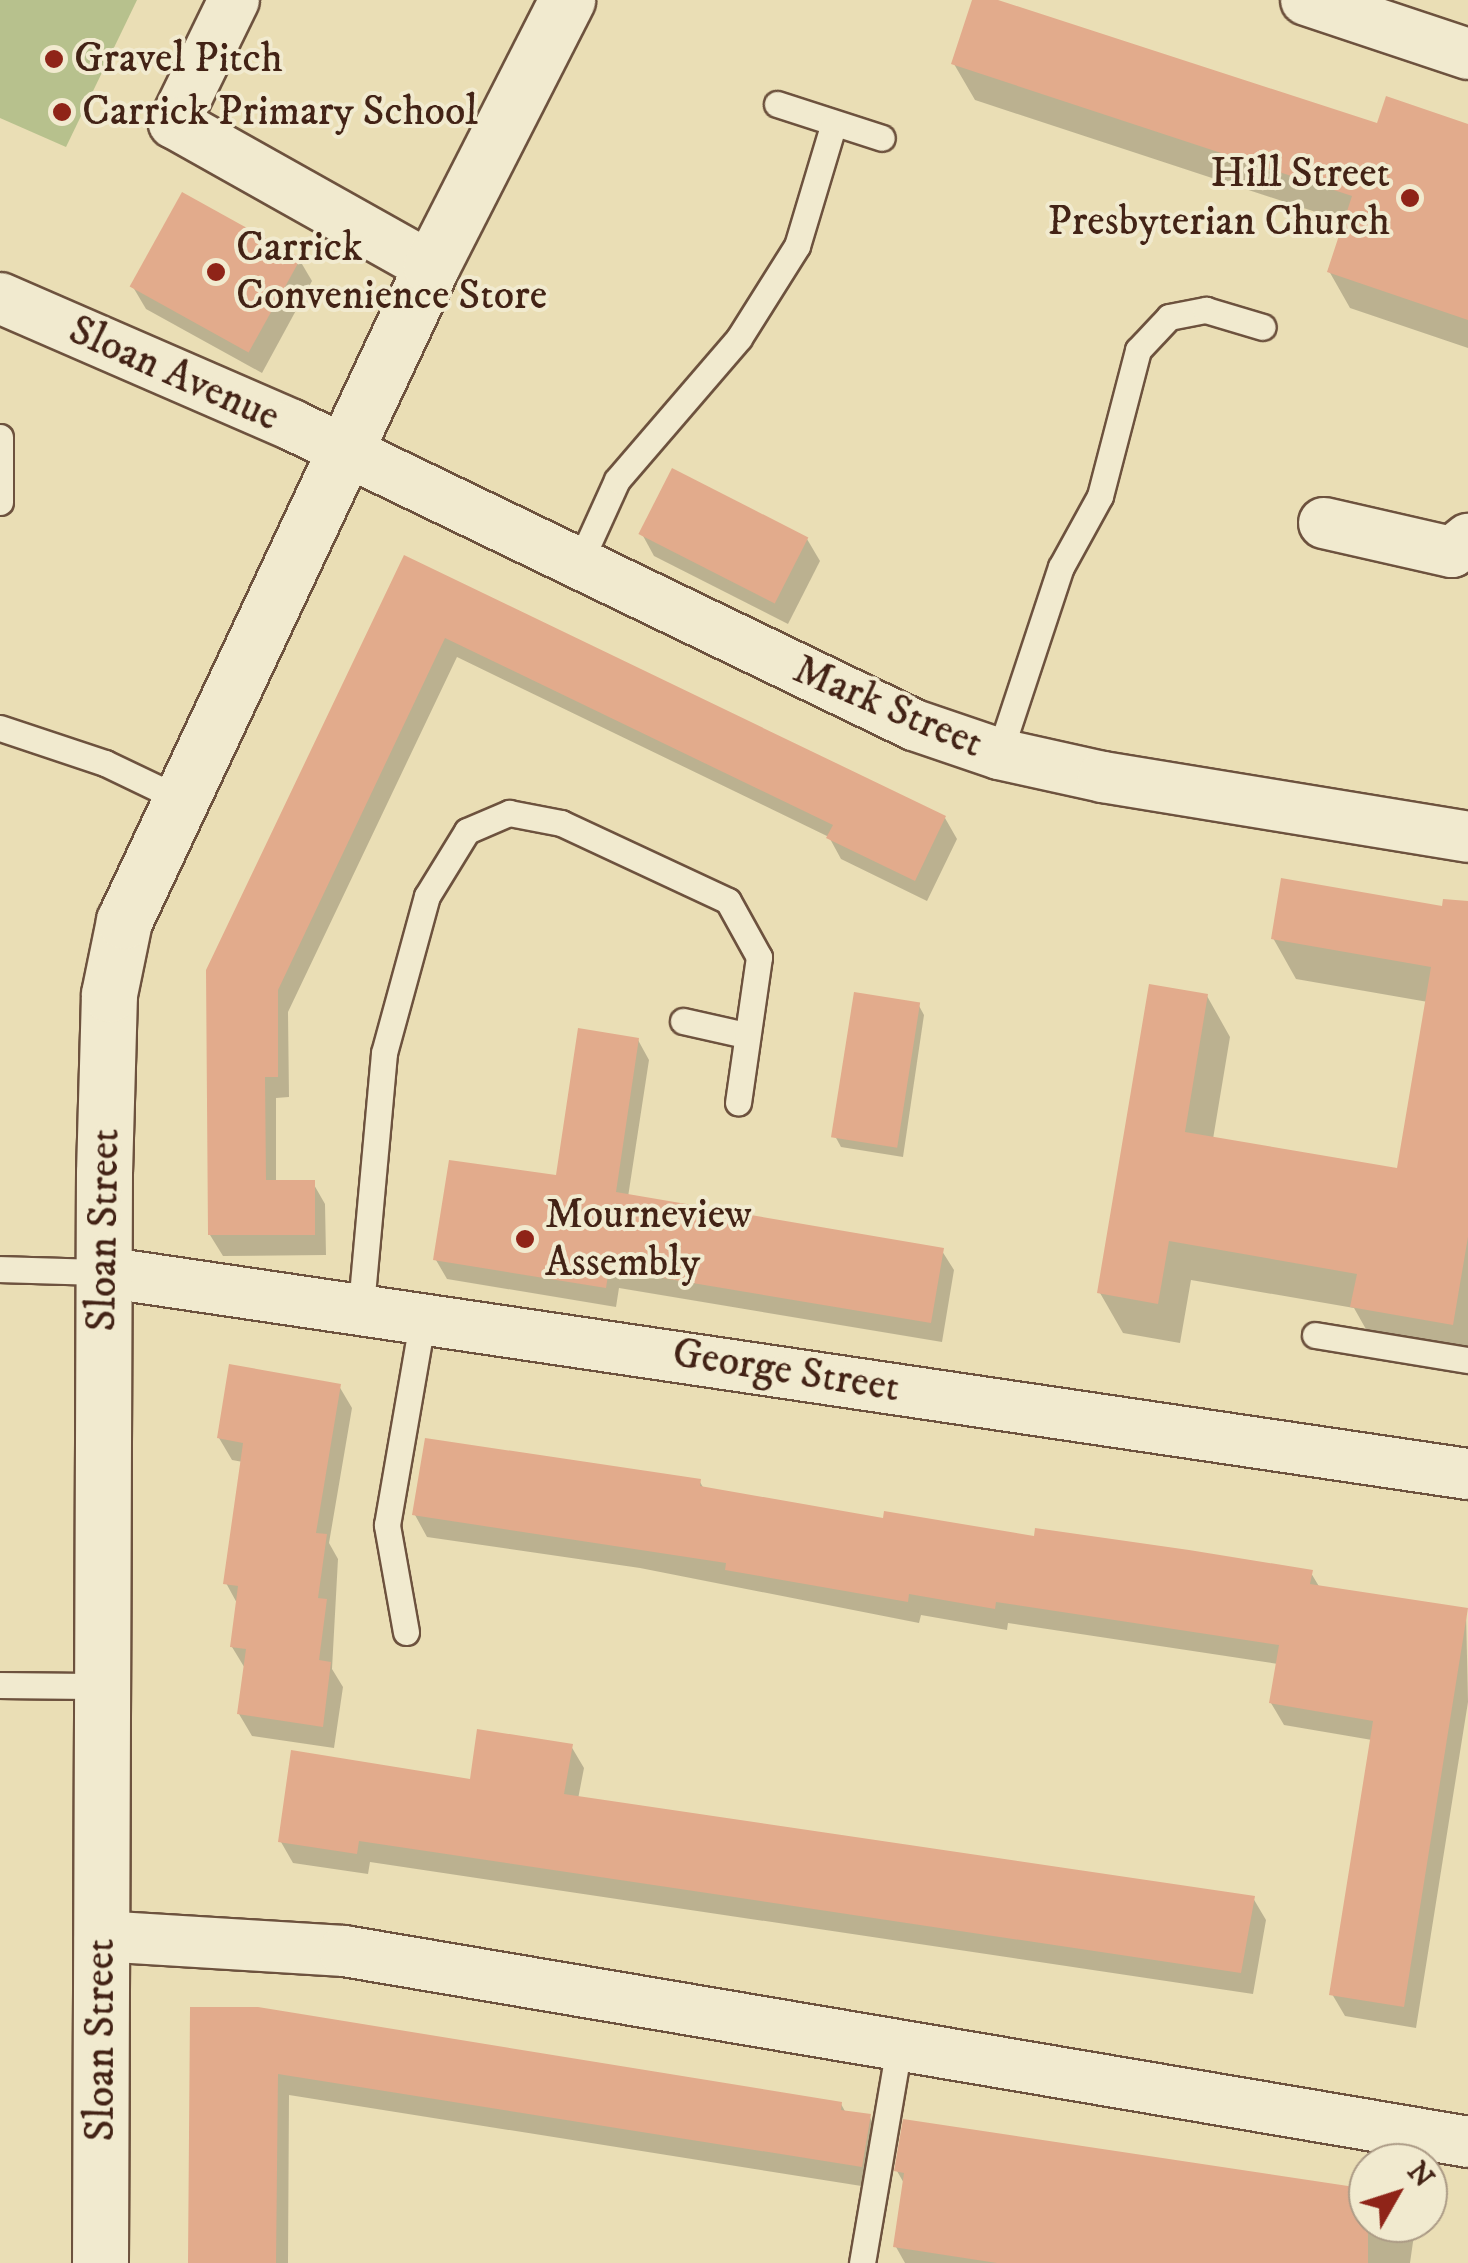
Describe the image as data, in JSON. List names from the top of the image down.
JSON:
{
  "streets": {
    "street": [
      "Sloan Avenue",
      "Mark Street",
      "Sloan Street",
      "George Street"
    ]
  },
  "crossings": [
    ["Sloan Avenue", "Mark Street"],
    ["Sloan Avenue", "Sloan Street"],
    ["Mark Street", "Sloan Street"],
    ["Sloan Street", "George Street"]
  ],
  "places": [
    "Gravel Pitch",
    "Carrick Primary School",
    "Hill Street Presbyterian Church",
    "Carrick Convenience Store",
    "Mourneview Assembly"
  ],
  "north": "top right"
}
